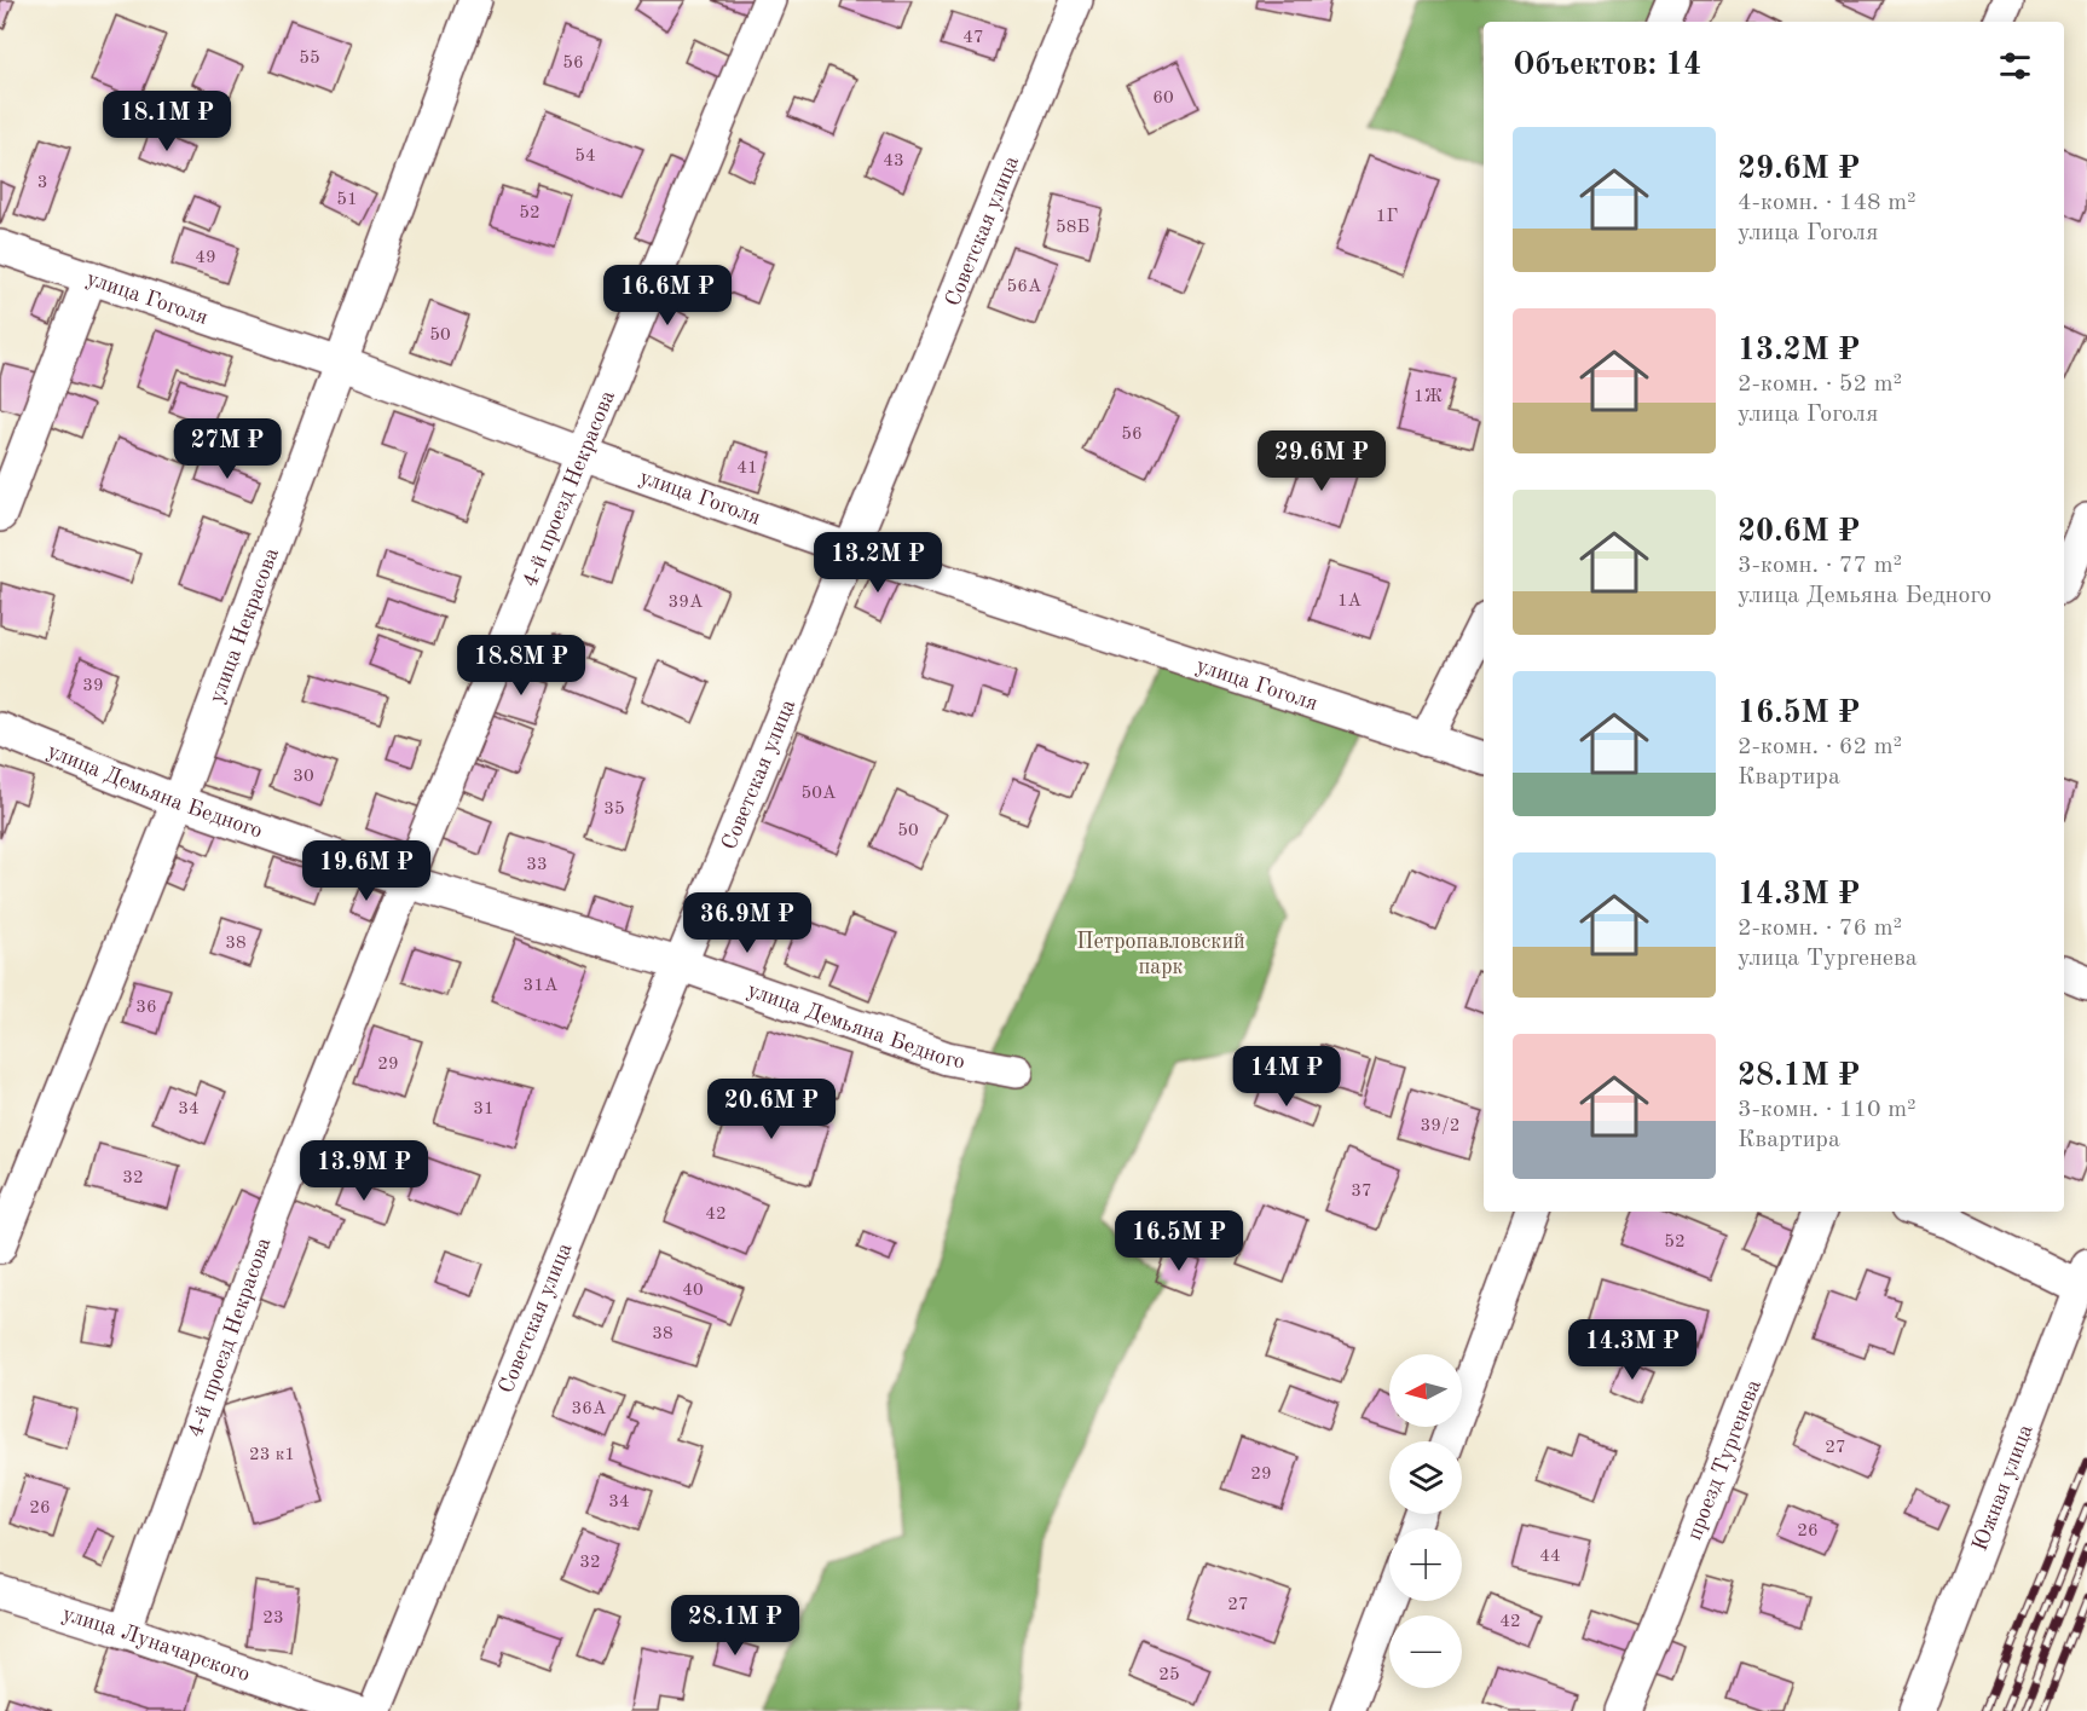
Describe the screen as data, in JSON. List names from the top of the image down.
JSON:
{
  "streets": {
    "street": [
      "Советская улица",
      "улица Гоголя",
      "4-й проезд Некрасова",
      "улица Некрасова",
      "улица Демьяна Бедного",
      "проезд Тургенева",
      "Южная улица",
      "улица Луначарского"
    ]
  },
  "crossings": [
    ["Советская улица", "улица Гоголя"],
    ["Советская улица", "улица Демьяна Бедного"],
    ["улица Гоголя", "4-й проезд Некрасова"],
    ["улица Гоголя", "улица Некрасова"],
    ["4-й проезд Некрасова", "улица Демьяна Бедного"],
    ["4-й проезд Некрасова", "улица Луначарского"],
    ["улица Некрасова", "улица Демьяна Бедного"]
  ],
  "parks": ["Петропавловский парк"],
  "house_numbers": [
    "47",
    "55",
    "56",
    "60",
    "54",
    "43",
    "3",
    "51",
    "52",
    "1Г",
    "58Б",
    "49",
    "56А",
    "50",
    "1Ж",
    "56",
    "41",
    "1А",
    "39А",
    "39",
    "30",
    "50А",
    "35",
    "50",
    "33",
    "38",
    "31А",
    "36",
    "29",
    "34",
    "31",
    "39/2",
    "32",
    "37",
    "42",
    "52",
    "40",
    "38",
    "36А",
    "27",
    "23 к1",
    "29",
    "34",
    "26",
    "26",
    "44",
    "32",
    "27",
    "23",
    "42",
    "25"
  ],
  "north": "left",
  "page": {
    "heading": "Объектов: 14",
    "price": [
      "18.1M ₽",
      "16.6M ₽",
      "27M ₽",
      "29.6M ₽",
      "13.2M ₽",
      "18.8M ₽",
      "19.6M ₽",
      "36.9M ₽",
      "14M ₽",
      "20.6M ₽",
      "13.9M ₽",
      "16.5M ₽",
      "14.3M ₽",
      "28.1M ₽"
    ],
    "list": [
      {
        "name": "29.6M ₽",
        "note": "4-комн. · 148 m² · улица Гоголя"
      },
      {
        "name": "13.2M ₽",
        "note": "2-комн. · 52 m² · улица Гоголя"
      },
      {
        "name": "20.6M ₽",
        "note": "3-комн. · 77 m² · улица Демьяна Бедного"
      },
      {
        "name": "16.5M ₽",
        "note": "2-комн. · 62 m² · Квартира"
      },
      {
        "name": "14.3M ₽",
        "note": "2-комн. · 76 m² · улица Тургенева"
      },
      {
        "name": "28.1M ₽",
        "note": "3-комн. · 110 m² · Квартира"
      }
    ],
    "map_buttons": ["+", "−"]
  }
}
